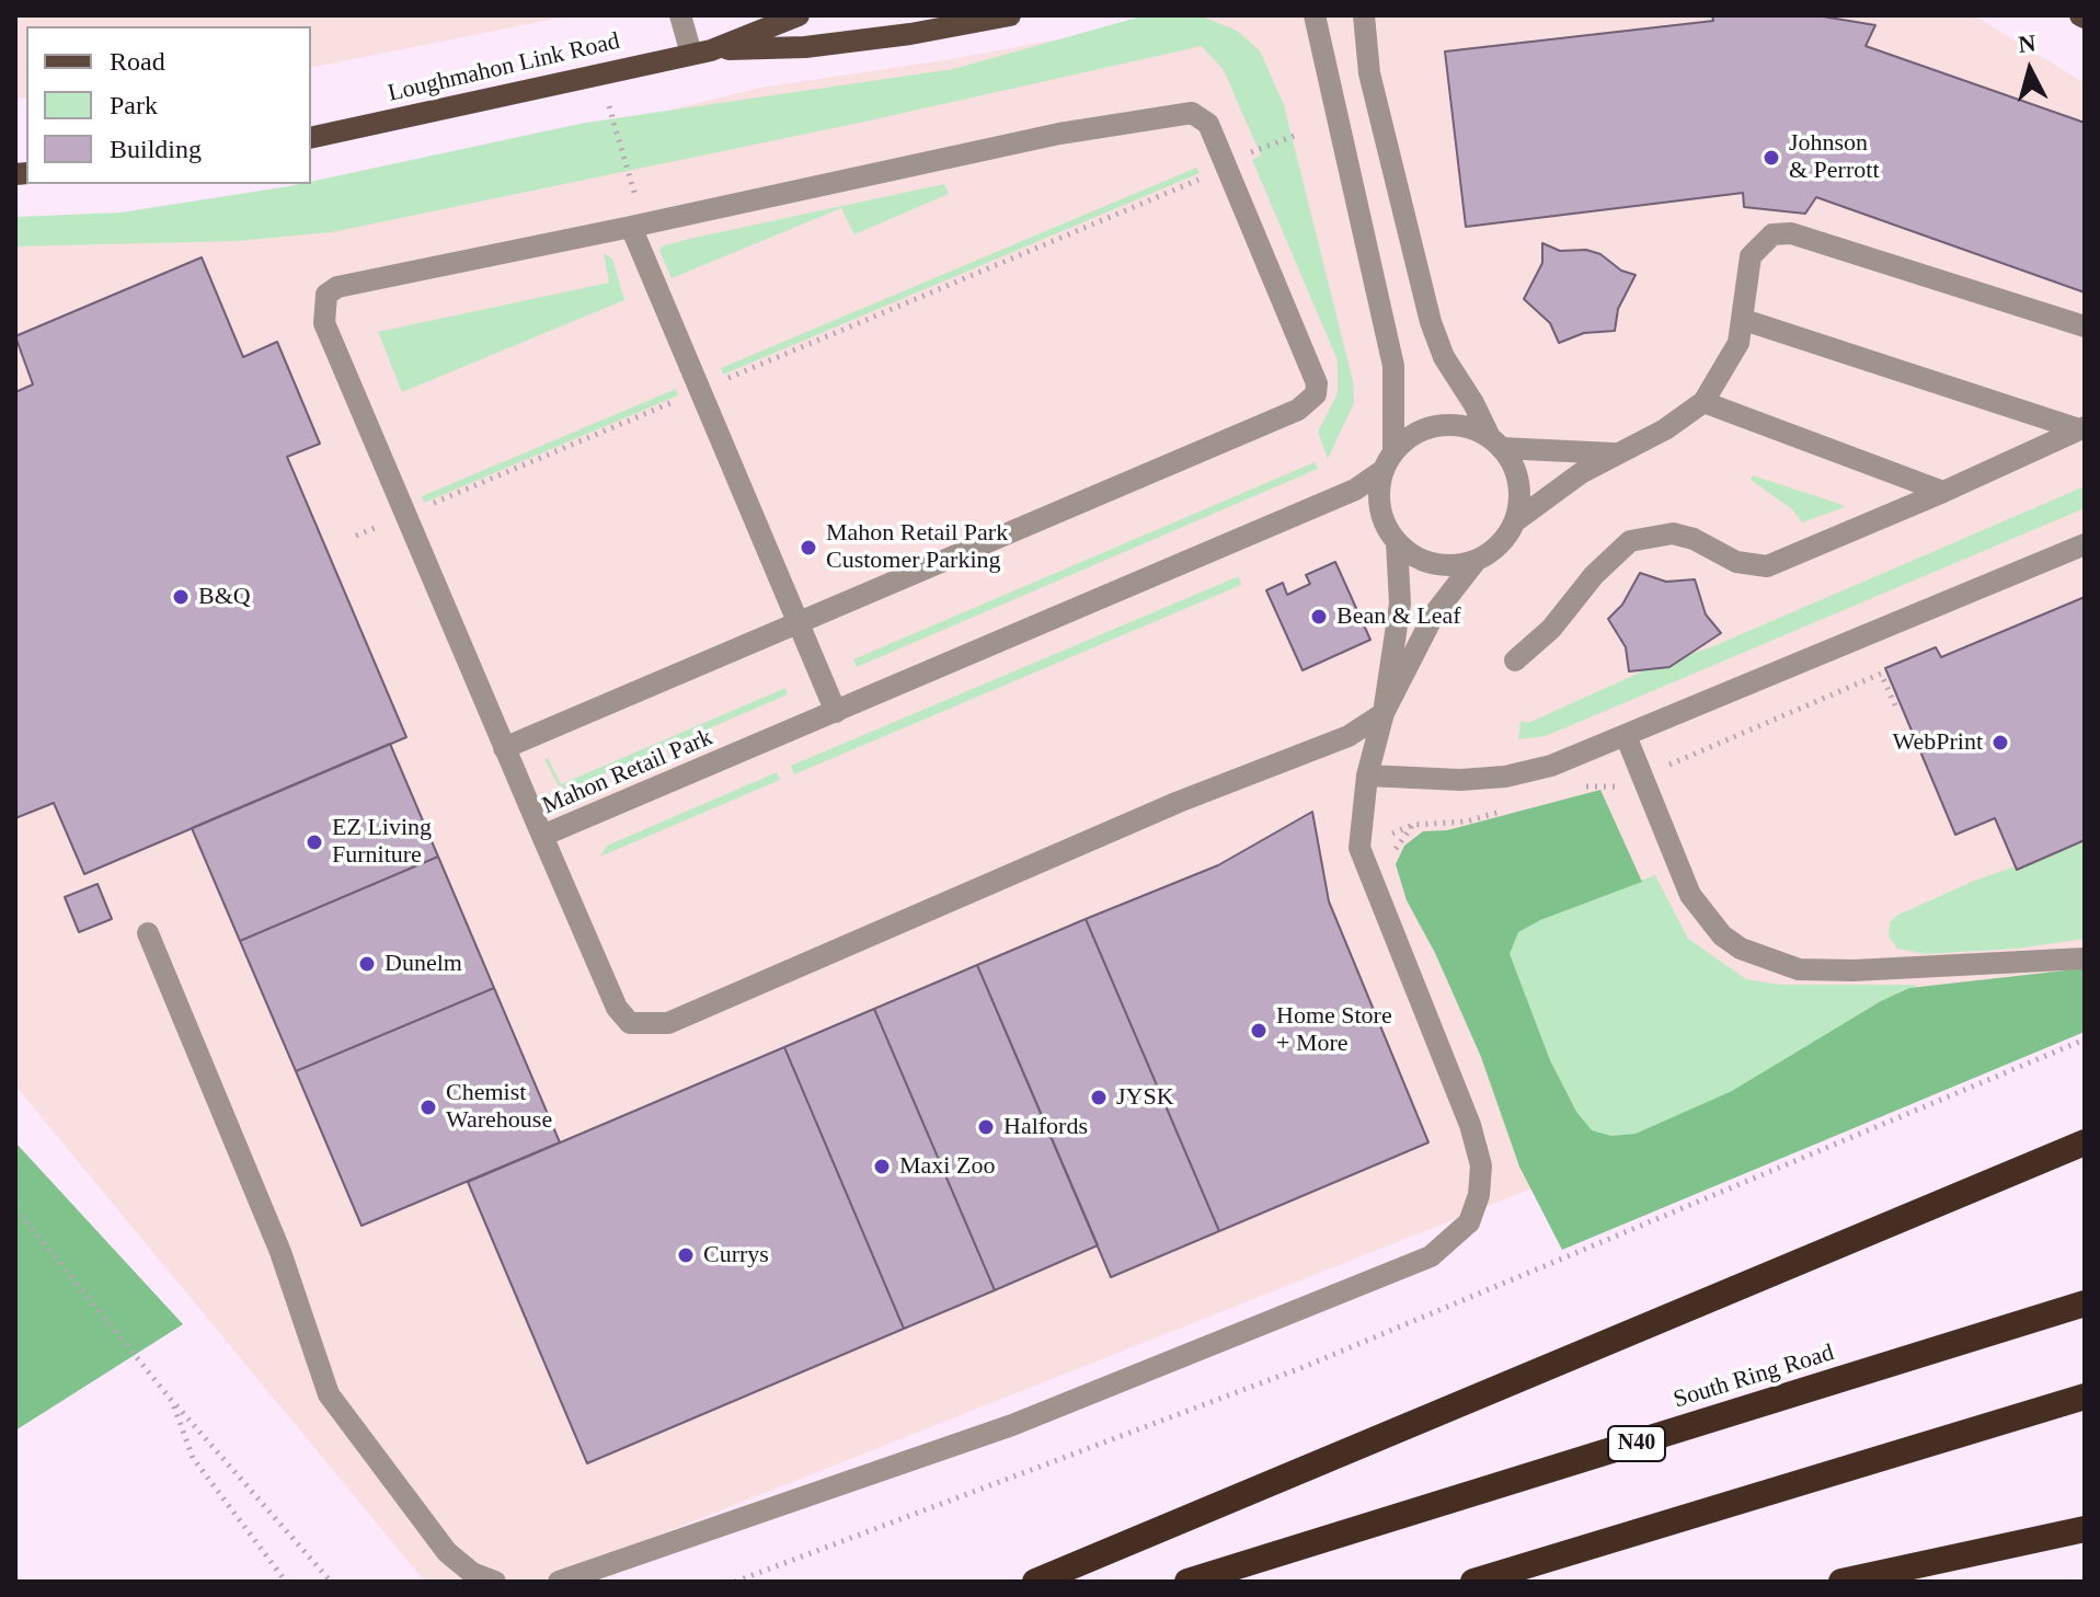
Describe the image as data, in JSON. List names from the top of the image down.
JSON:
{
  "streets": {
    "highway": ["South Ring Road", "N40"],
    "main road": ["Loughmahon Link Road"],
    "lane": ["Mahon Retail Park"]
  },
  "places": [
    "Johnson & Perrott",
    "Mahon Retail Park Customer Parking",
    "B&Q",
    "Bean & Leaf",
    "WebPrint",
    "EZ Living Furniture",
    "Dunelm",
    "Home Store + More",
    "JYSK",
    "Chemist Warehouse",
    "Halfords",
    "Maxi Zoo",
    "Currys"
  ],
  "legend": ["Road", "Park", "Building"],
  "north": "top"
}
